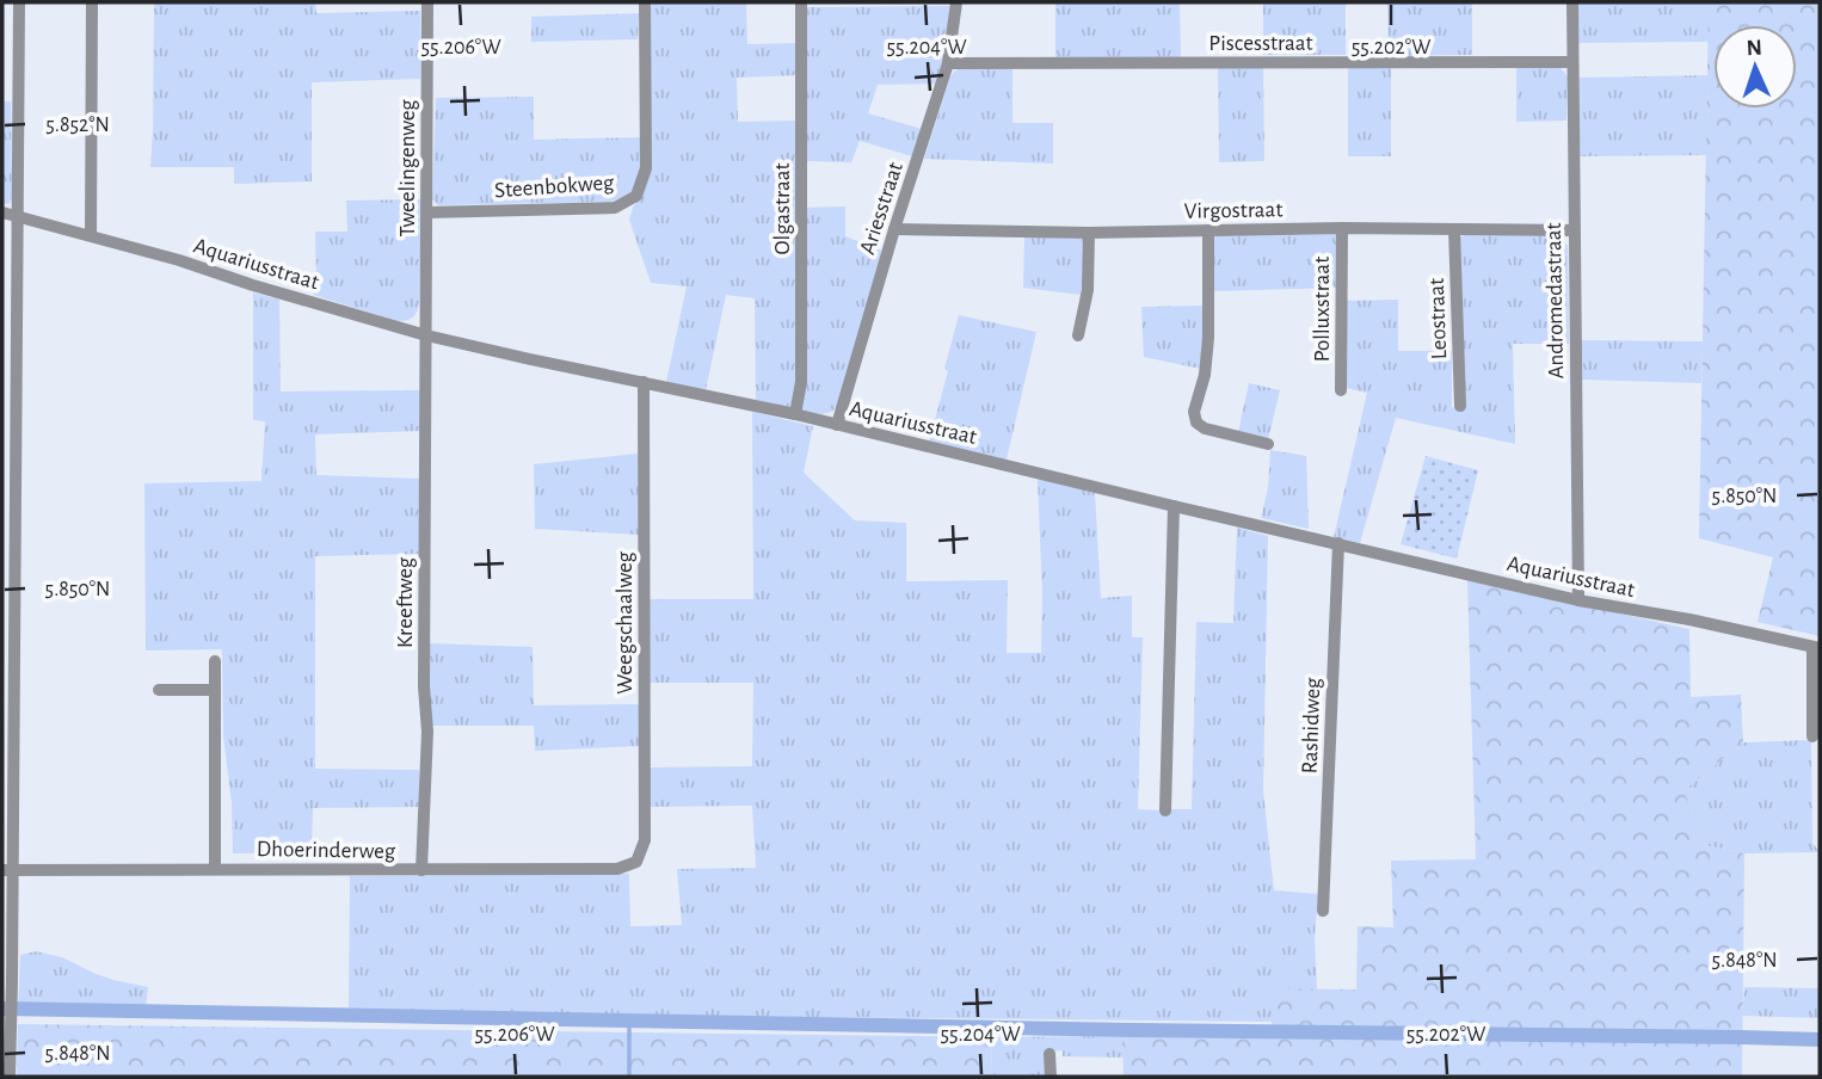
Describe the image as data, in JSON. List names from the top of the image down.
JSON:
{
  "streets": {
    "street": [
      "Piscesstraat",
      "Tweelingenweg",
      "Steenbokweg",
      "Ariesstraat",
      "Olgastraat",
      "Virgostraat",
      "Aquariusstraat",
      "Andromedastraat",
      "Polluxstraat",
      "Leostraat",
      "Kreeftweg",
      "Weegschaalweg",
      "Rashidweg",
      "Dhoerinderweg"
    ]
  },
  "crossings": [
    ["Piscesstraat", "Ariesstraat"],
    ["Piscesstraat", "Andromedastraat"],
    ["Tweelingenweg", "Steenbokweg"],
    ["Tweelingenweg", "Aquariusstraat"],
    ["Tweelingenweg", "Kreeftweg"],
    ["Ariesstraat", "Virgostraat"],
    ["Ariesstraat", "Aquariusstraat"],
    ["Olgastraat", "Aquariusstraat"],
    ["Virgostraat", "Andromedastraat"],
    ["Virgostraat", "Polluxstraat"],
    ["Virgostraat", "Leostraat"],
    ["Aquariusstraat", "Andromedastraat"],
    ["Aquariusstraat", "Kreeftweg"],
    ["Aquariusstraat", "Weegschaalweg"],
    ["Aquariusstraat", "Rashidweg"],
    ["Kreeftweg", "Dhoerinderweg"],
    ["Weegschaalweg", "Dhoerinderweg"]
  ],
  "north": "top",
  "coordinates": [
    "55.206°W",
    "55.204°W",
    "55.202°W",
    "5.852°N",
    "5.850°N",
    "5.848°N"
  ]
}
